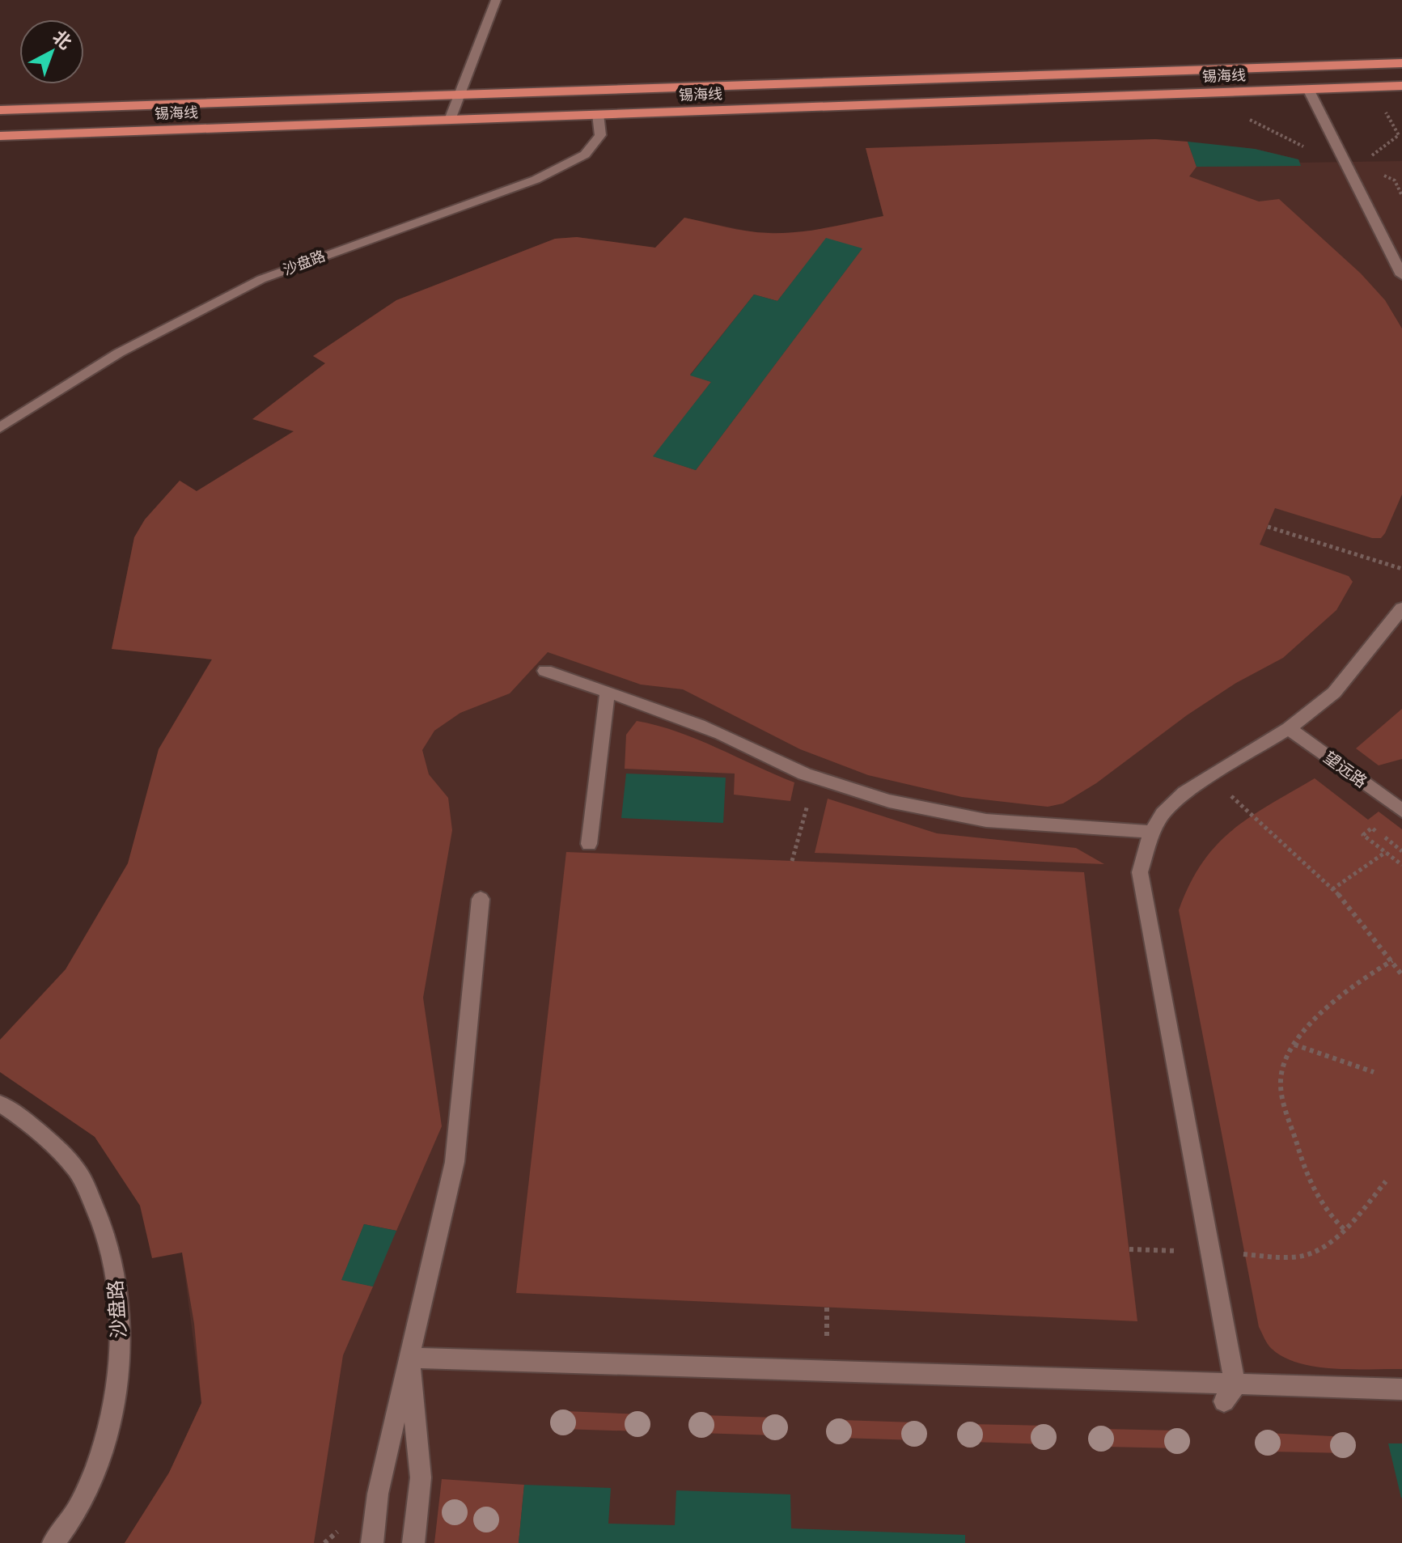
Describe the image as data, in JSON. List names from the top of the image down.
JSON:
{
  "streets": {
    "highway": ["锡海线"],
    "street": ["沙盘路", "望远路"]
  },
  "crossings": [
    ["锡海线", "沙盘路"]
  ],
  "north": "top right"
}
